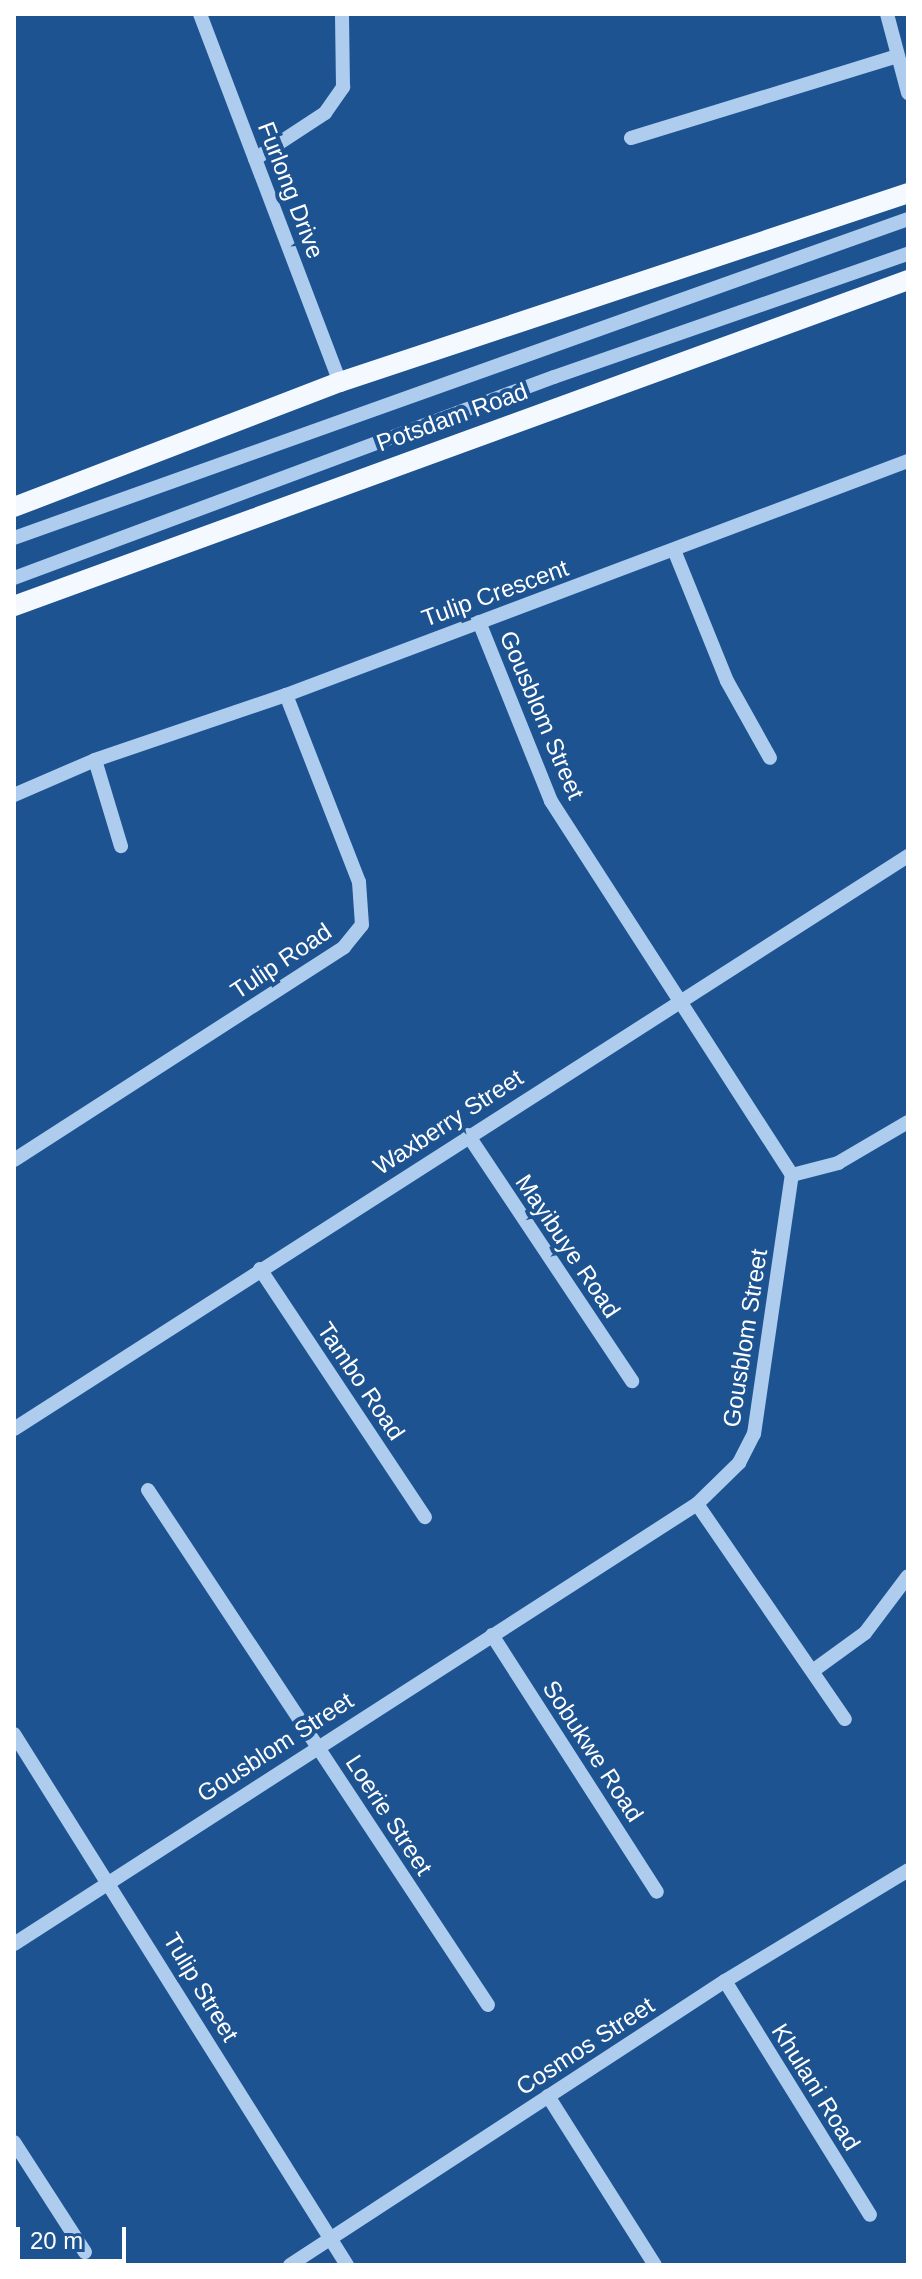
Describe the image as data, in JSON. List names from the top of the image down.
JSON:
{
  "streets": {
    "main road": ["Potsdam Road"],
    "street": [
      "Furlong Drive",
      "Tulip Crescent",
      "Gousblom Street",
      "Tulip Road",
      "Waxberry Street",
      "Mayibuye Road",
      "Tambo Road",
      "Sobukwe Road",
      "Loerie Street",
      "Tulip Street",
      "Cosmos Street",
      "Khulani Road"
    ]
  },
  "crossings": [
    ["Tulip Crescent", "Gousblom Street"],
    ["Tulip Crescent", "Tulip Road"],
    ["Gousblom Street", "Waxberry Street"],
    ["Gousblom Street", "Sobukwe Road"],
    ["Gousblom Street", "Loerie Street"],
    ["Gousblom Street", "Tulip Street"],
    ["Waxberry Street", "Mayibuye Road"],
    ["Waxberry Street", "Tambo Road"],
    ["Tulip Street", "Cosmos Street"],
    ["Cosmos Street", "Khulani Road"]
  ],
  "scale_bar": "20 m"
}
